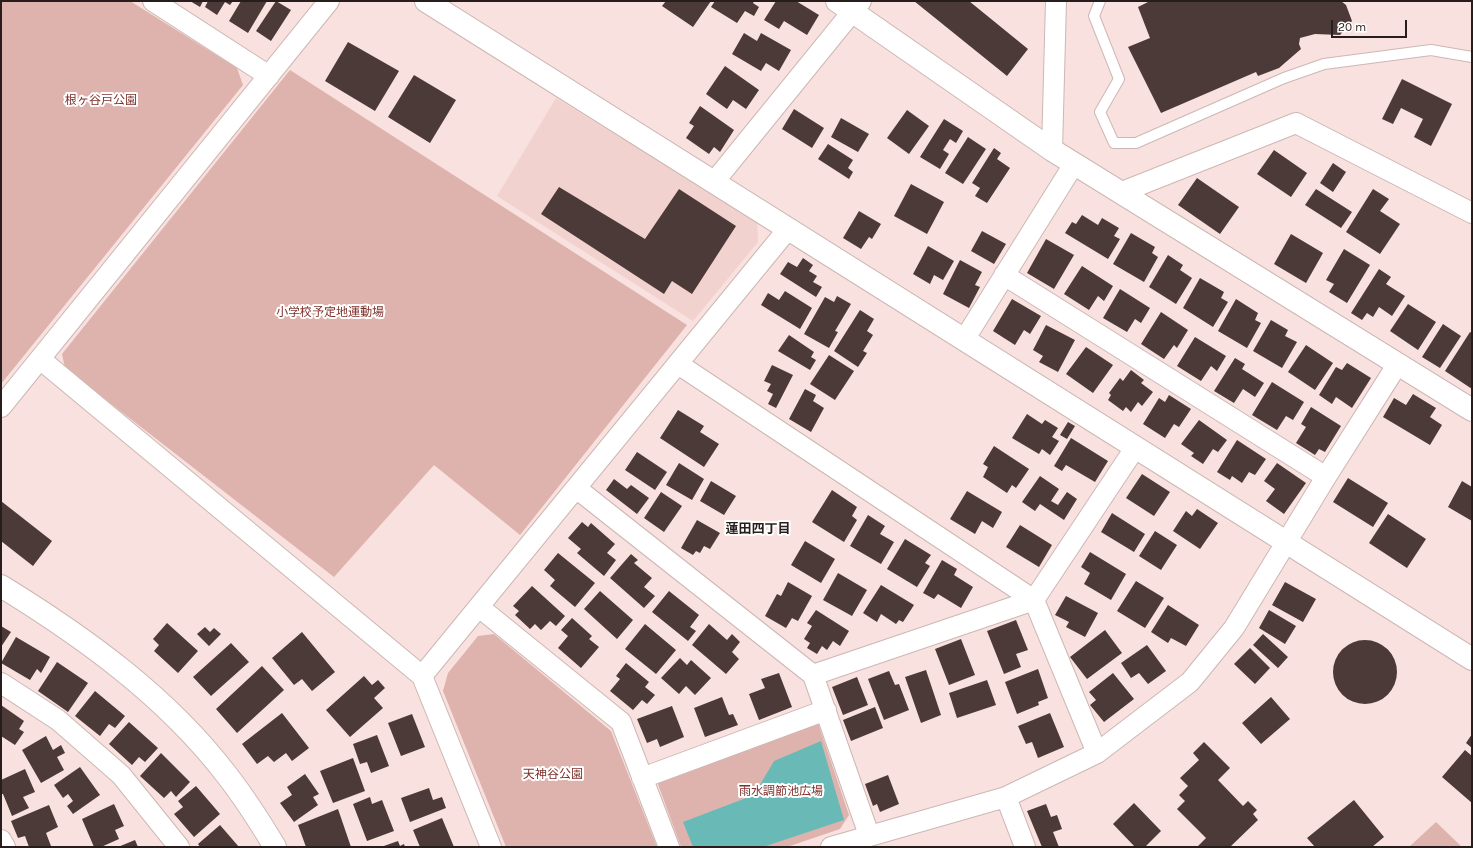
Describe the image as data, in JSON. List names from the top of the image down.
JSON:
{
  "districts": ["蓮田四丁目"],
  "parks": [
    "根ヶ谷戸公園",
    "小学校予定地運動場",
    "天神谷公園",
    "雨水調節池広場"
  ],
  "scale_bar": "20 m"
}
